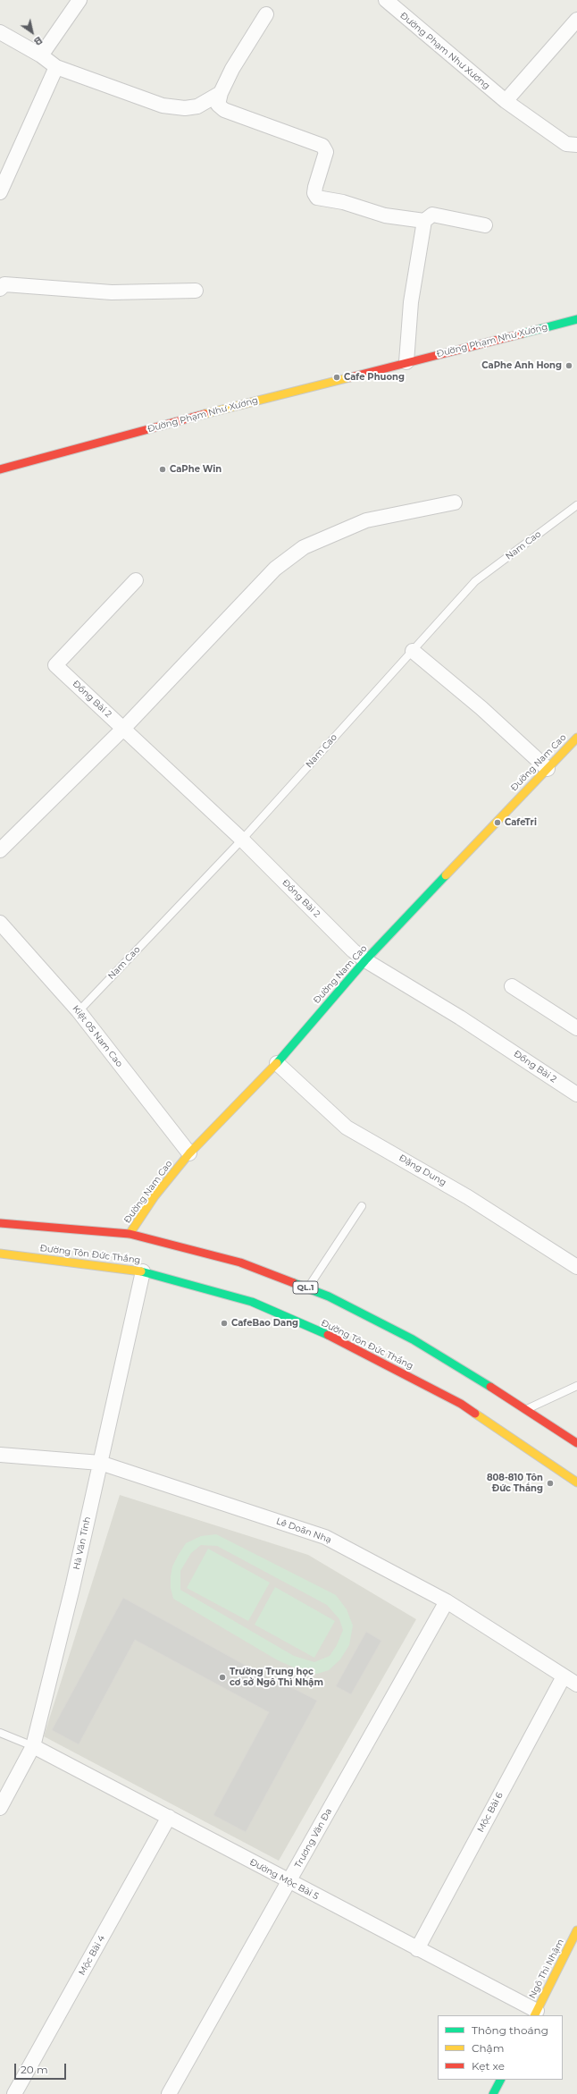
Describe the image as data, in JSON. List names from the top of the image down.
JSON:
{
  "streets": {
    "main road": [
      "Đường Phạm Như Xương",
      "Đường Nam Cao",
      "Đường Tôn Đức Thắng",
      "QL.1",
      "Ngô Thì Nhậm"
    ],
    "street": [
      "Đồng Bài 2",
      "Kiệt 05 Nam Cao",
      "Đặng Dung",
      "Lê Doãn Nhạ",
      "Hà Văn Tính",
      "Mộc Bài 6",
      "Trương Văn Đa",
      "Đường Mộc Bài 5",
      "Mộc Bài 4"
    ],
    "lane": ["Nam Cao"]
  },
  "crossings": [
    ["Nam Cao", "Đồng Bài 2"],
    ["Nam Cao", "Kiệt 05 Nam Cao"],
    ["Đồng Bài 2", "Đường Nam Cao"],
    ["Đường Nam Cao", "Kiệt 05 Nam Cao"],
    ["Đường Nam Cao", "Đặng Dung"],
    ["Đường Nam Cao", "QL.1"],
    ["Đường Tôn Đức Thắng", "Hà Văn Tính"],
    ["Lê Doãn Nhạ", "Hà Văn Tính"],
    ["Lê Doãn Nhạ", "Mộc Bài 6"],
    ["Lê Doãn Nhạ", "Trương Văn Đa"],
    ["Hà Văn Tính", "Đường Mộc Bài 5"],
    ["Mộc Bài 6", "Đường Mộc Bài 5"],
    ["Trương Văn Đa", "Đường Mộc Bài 5"],
    ["Đường Mộc Bài 5", "Mộc Bài 4"],
    ["Đường Mộc Bài 5", "Ngô Thì Nhậm"]
  ],
  "places": [
    "CaPhe Anh Hong",
    "Cafe Phuong",
    "CaPhe Win",
    "CafeTri",
    "CafeBao Dang",
    "808-810 Tôn Đức Thắng",
    "Trường Trung học cơ sở Ngô Thì Nhậm"
  ],
  "legend": ["Thông thoáng", "Chậm", "Kẹt xe"],
  "scale_bar": "20 m",
  "north": "bottom right"
}
